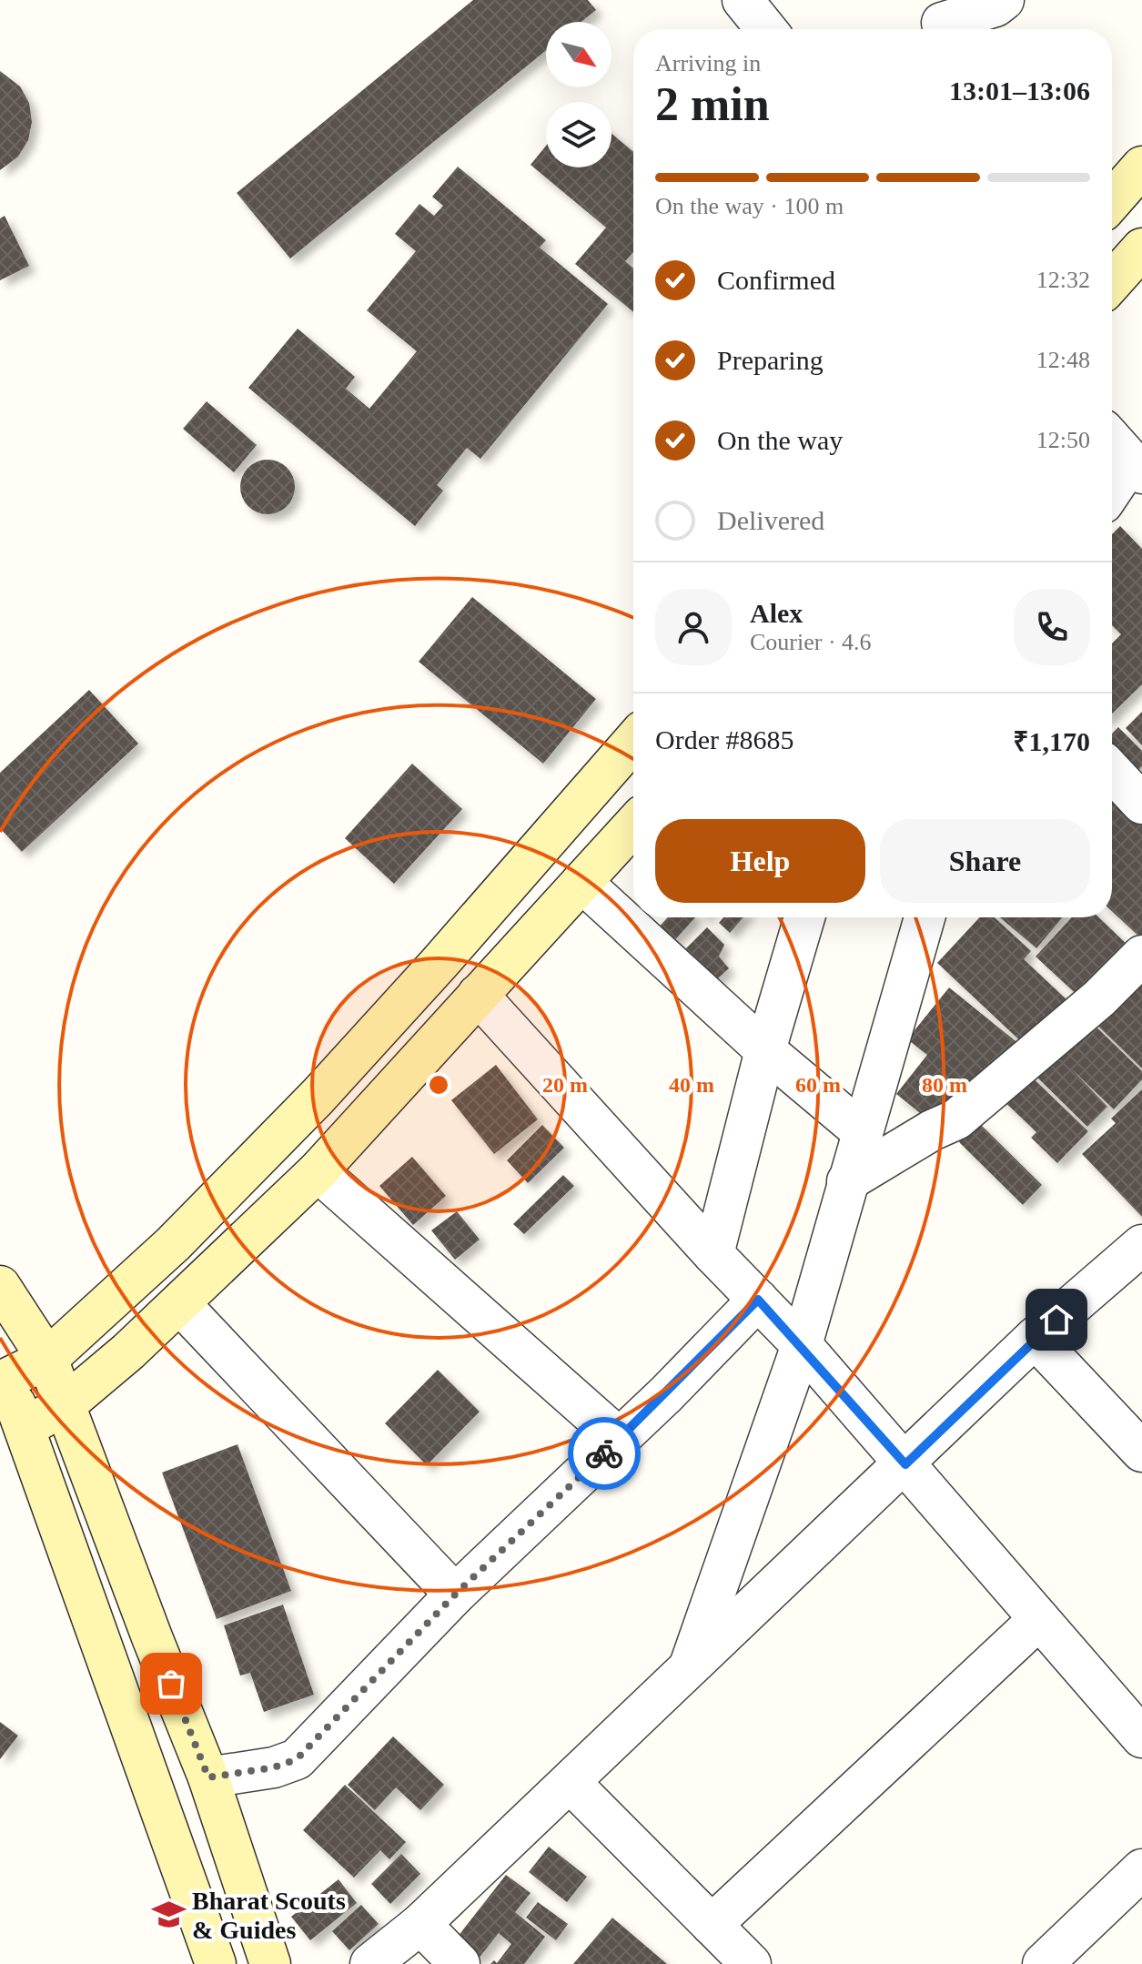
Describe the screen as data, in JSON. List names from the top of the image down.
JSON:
{
  "places": {
    "school or university": ["Bharat Scouts & Guides"]
  },
  "north": "bottom right",
  "page": {
    "heading": ["2 min", "Arriving in", "13:01–13:06"],
    "panel": [
      "Alex",
      "Courier · 4.6",
      "Order #8685",
      "₹1,170"
    ],
    "bar": "On the way · 100 m",
    "list": [
      ["Confirmed", "12:32"],
      ["Preparing", "12:48"],
      ["On the way", "12:50"],
      "Delivered"
    ],
    "buttons": ["Help", "Share"]
  },
  "rings": [
    "20 m",
    "40 m",
    "60 m",
    "80 m"
  ]
}
